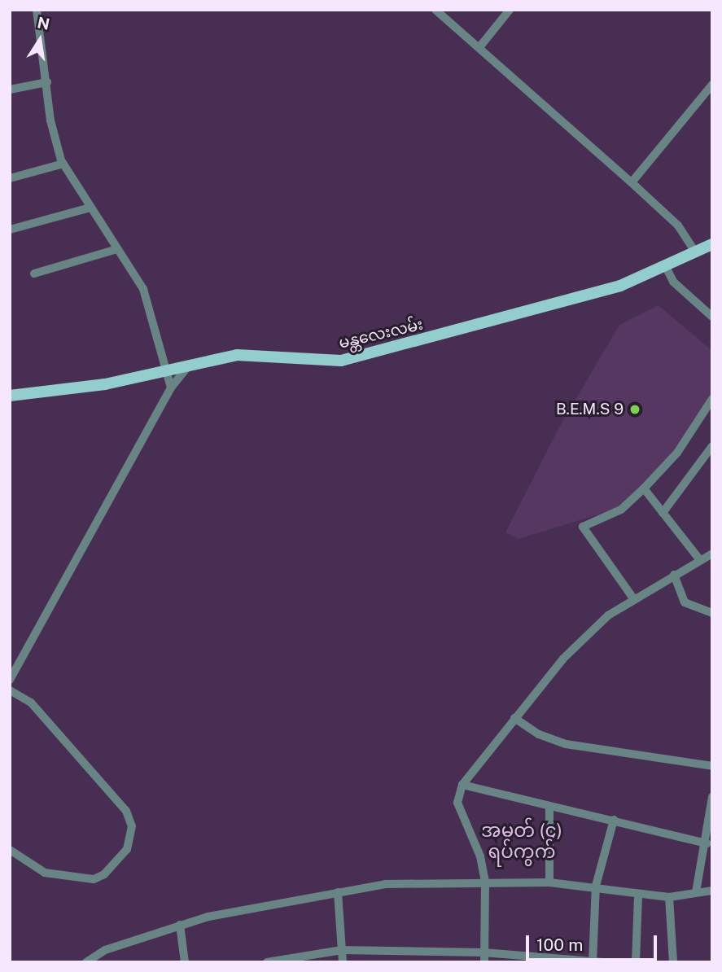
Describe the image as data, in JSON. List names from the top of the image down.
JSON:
{
  "streets": {
    "main road": ["မန္တလေးလမ်း"]
  },
  "districts": ["အမှတ် (၄) ရပ်ကွက်"],
  "places": ["B.E.M.S 9"],
  "scale_bar": "100 m",
  "north": "top"
}
